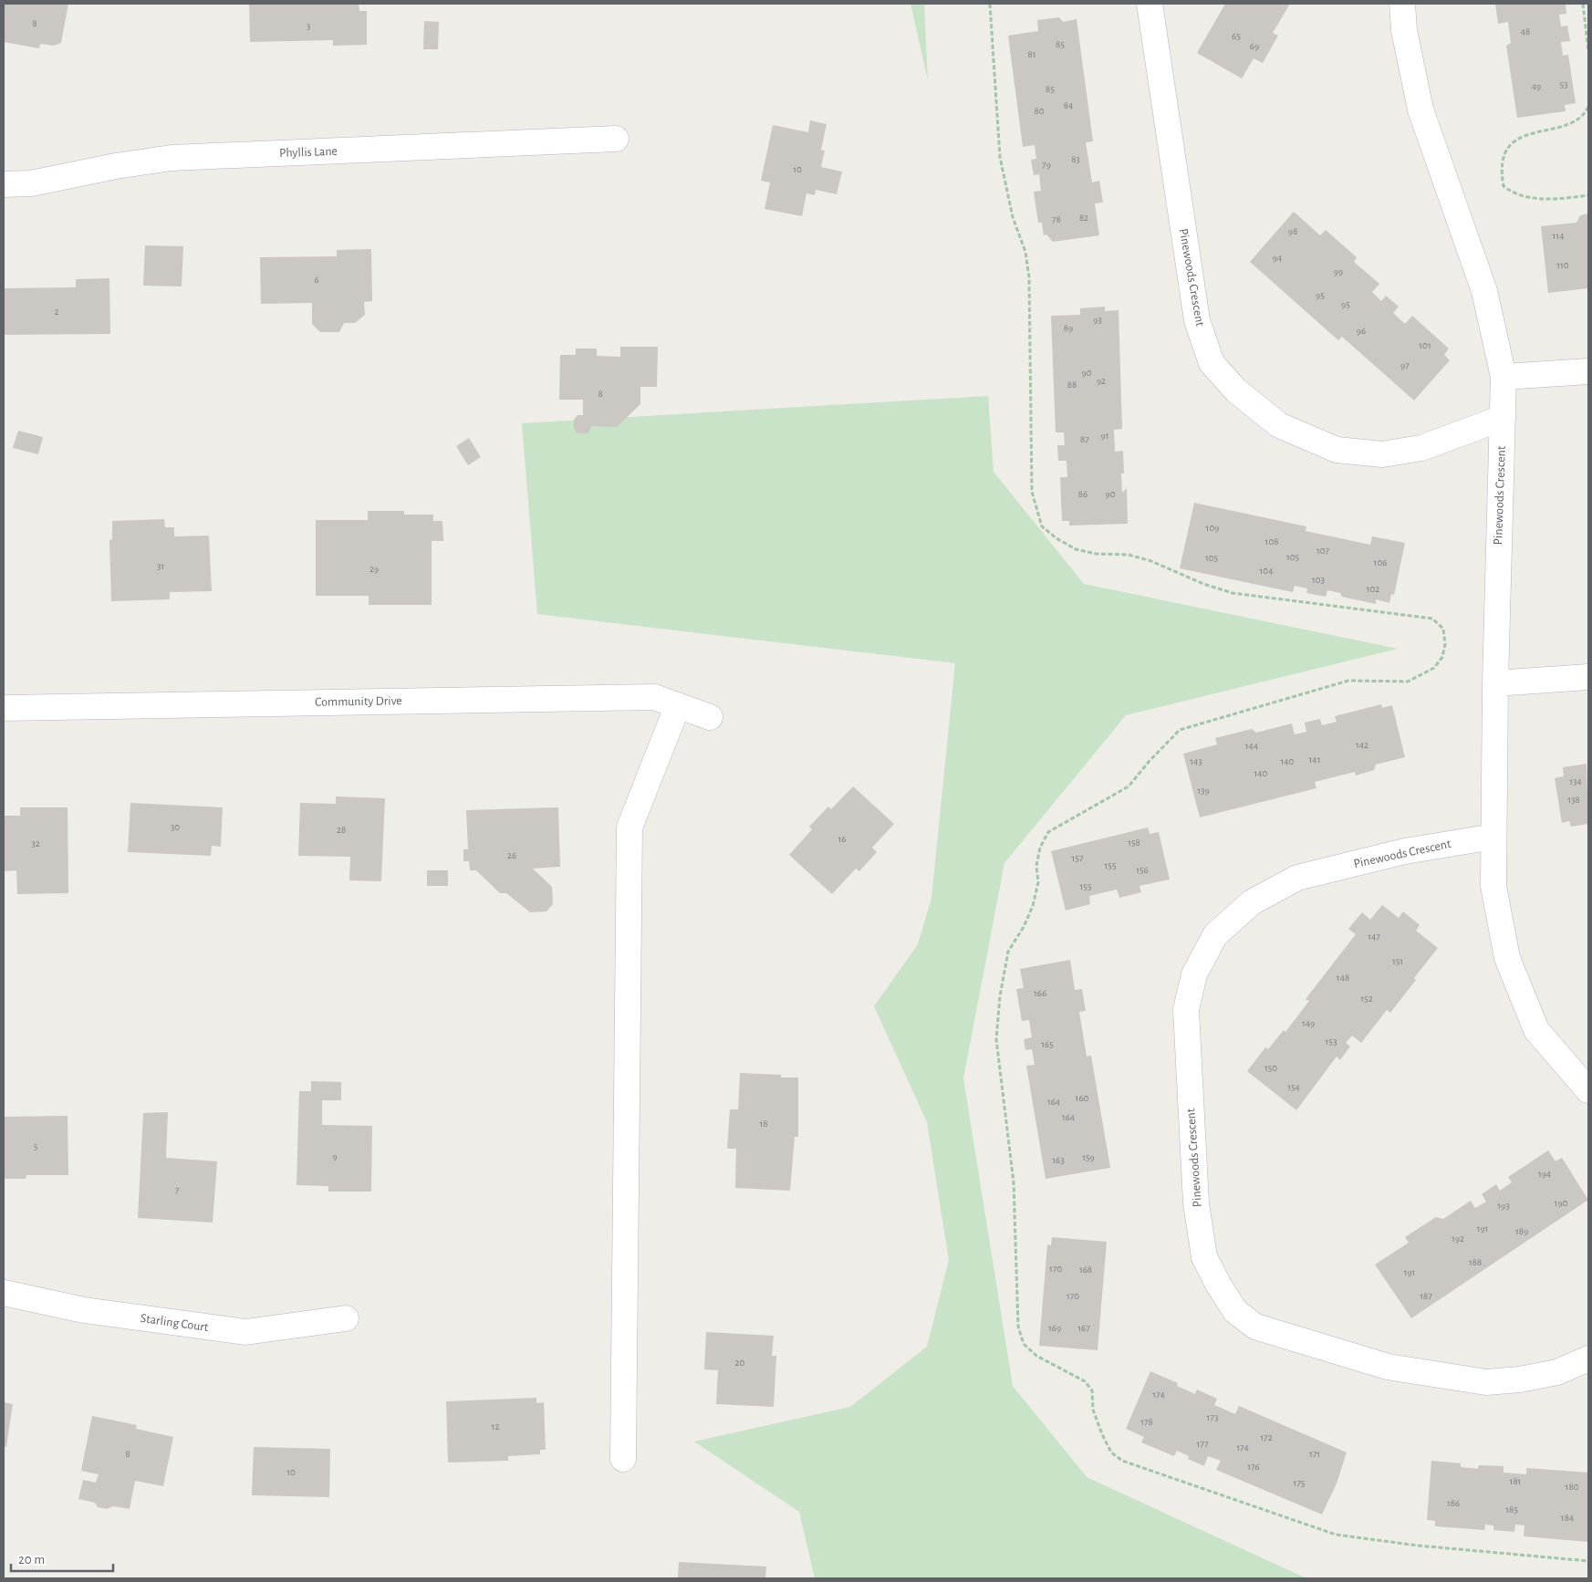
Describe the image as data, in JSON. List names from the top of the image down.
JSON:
{
  "streets": {
    "street": [
      "Phyllis Lane",
      "Pinewoods Crescent",
      "Community Drive",
      "Starling Court"
    ]
  },
  "house_numbers": [
    "8",
    "3",
    "48",
    "65",
    "85",
    "69",
    "81",
    "53",
    "49",
    "85",
    "84",
    "80",
    "83",
    "79",
    "10",
    "82",
    "78",
    "98",
    "114",
    "94",
    "110",
    "99",
    "6",
    "95",
    "95",
    "2",
    "93",
    "89",
    "96",
    "101",
    "97",
    "90",
    "92",
    "88",
    "8",
    "91",
    "87",
    "86",
    "90",
    "109",
    "108",
    "107",
    "105",
    "105",
    "106",
    "31",
    "29",
    "104",
    "103",
    "102",
    "142",
    "144",
    "141",
    "143",
    "140",
    "140",
    "134",
    "139",
    "138",
    "30",
    "28",
    "16",
    "158",
    "32",
    "26",
    "157",
    "155",
    "156",
    "155",
    "147",
    "151",
    "148",
    "166",
    "152",
    "149",
    "153",
    "165",
    "150",
    "154",
    "160",
    "164",
    "164",
    "18",
    "5",
    "9",
    "159",
    "163",
    "194",
    "7",
    "190",
    "193",
    "191",
    "189",
    "192",
    "188",
    "170",
    "168",
    "191",
    "170",
    "187",
    "169",
    "167",
    "20",
    "174",
    "173",
    "178",
    "12",
    "172",
    "177",
    "174",
    "8",
    "171",
    "176",
    "10",
    "181",
    "175",
    "180",
    "186",
    "185",
    "184"
  ],
  "scale_bar": "20 m"
}
